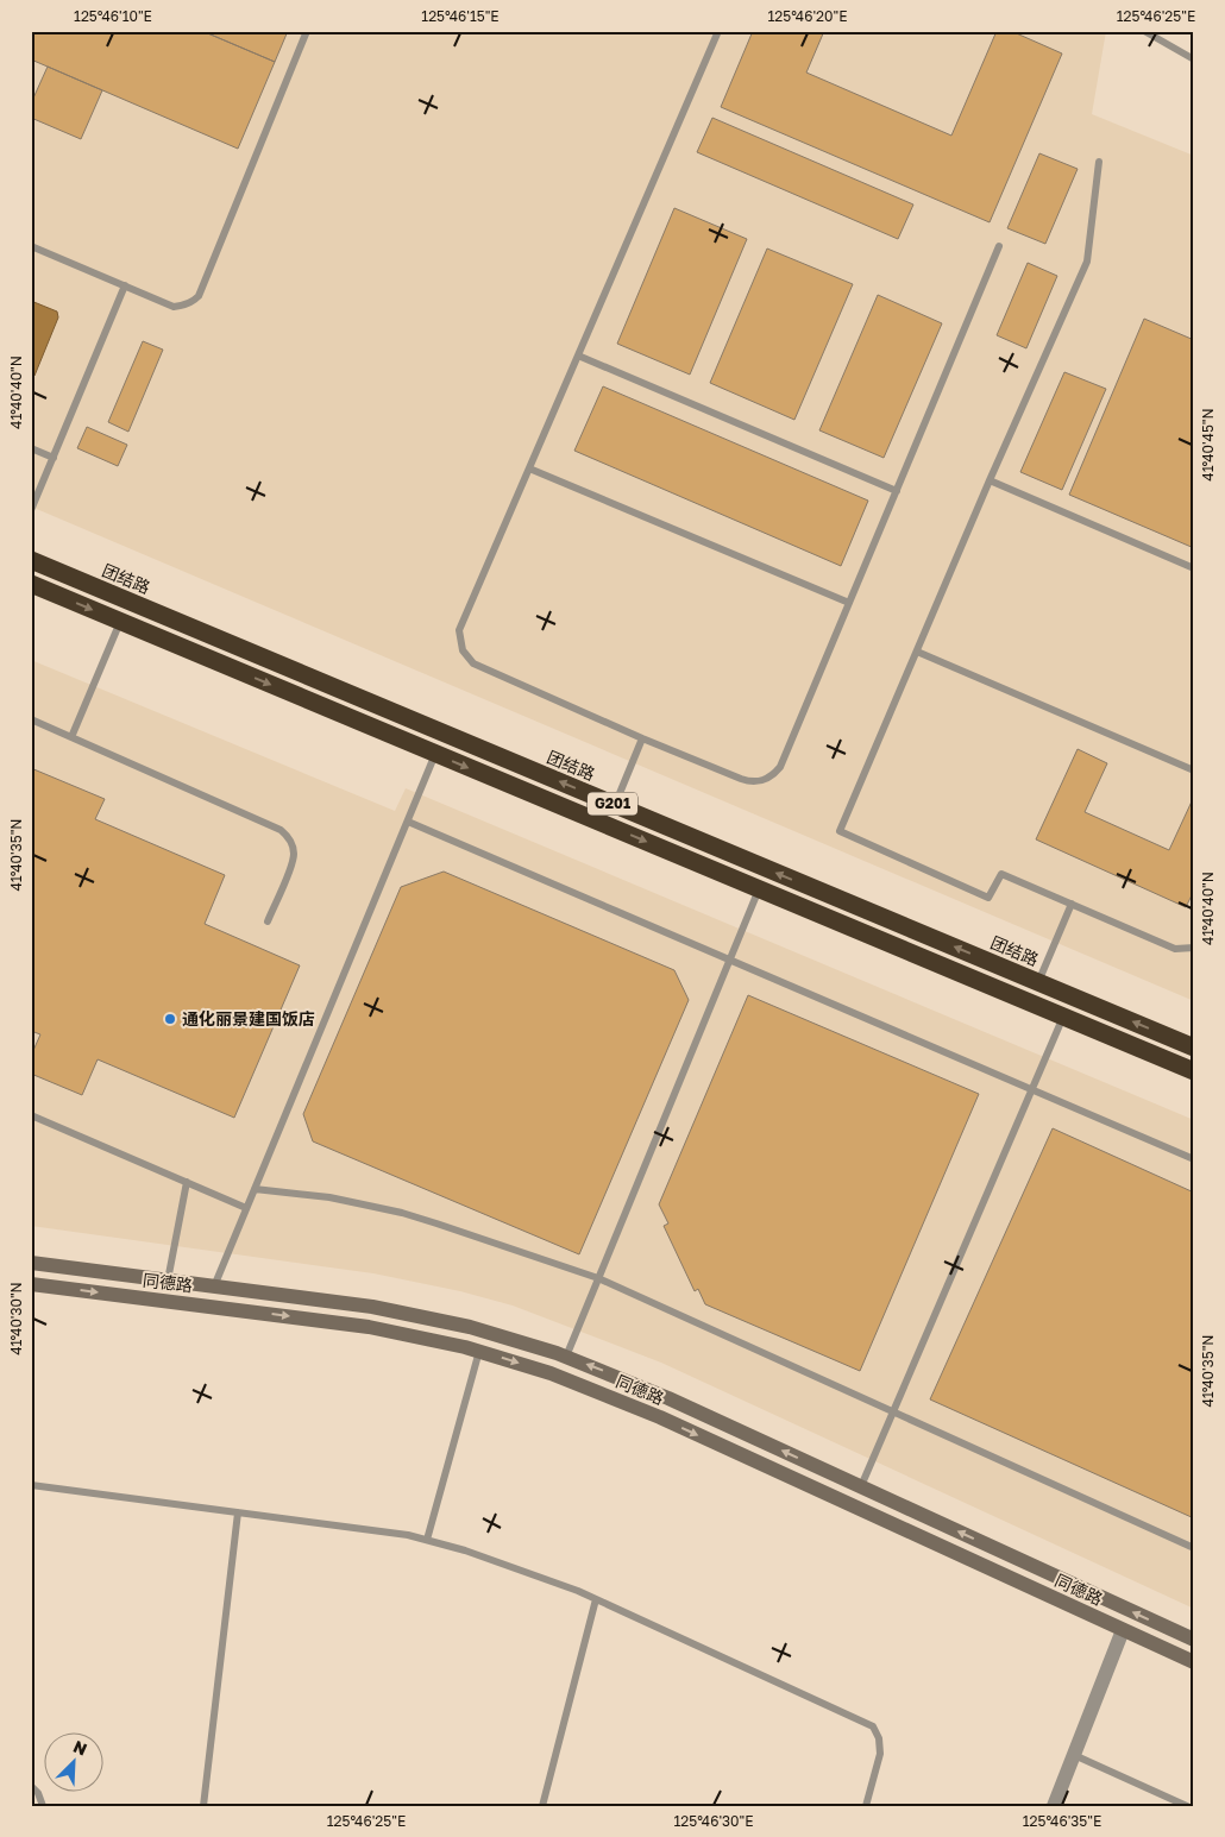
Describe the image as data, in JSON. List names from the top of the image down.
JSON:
{
  "streets": {
    "highway": ["团结路", "G201"],
    "main road": ["同德路"]
  },
  "places": ["通化丽景建国饭店"],
  "north": "top right",
  "coordinates": [
    "125°46'10\"E",
    "125°46'15\"E",
    "125°46'20\"E",
    "125°46'25\"E",
    "41°40'40\"N",
    "41°40'45\"N",
    "41°40'35\"N",
    "41°40'30\"N",
    "125°46'30\"E",
    "125°46'35\"E"
  ]
}
